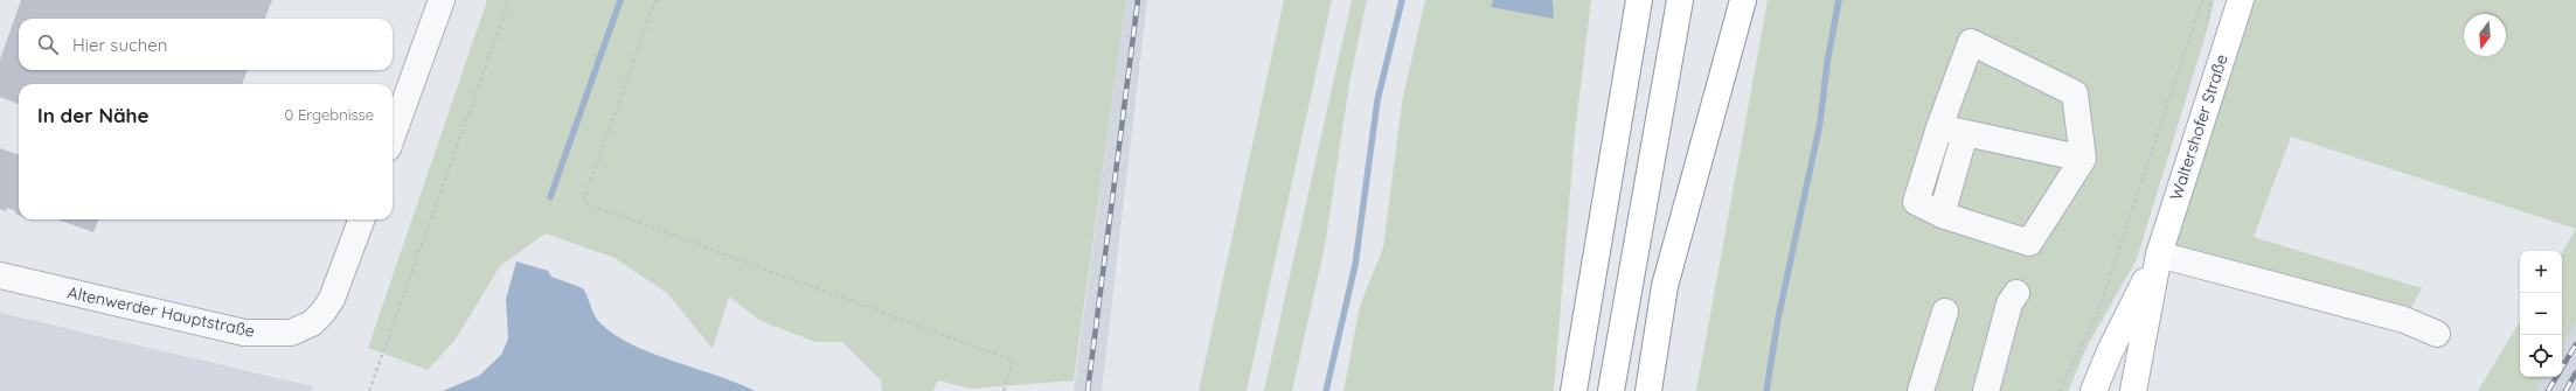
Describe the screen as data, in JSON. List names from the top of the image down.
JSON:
{
  "streets": {
    "main road": ["Waltershofer Straße"],
    "street": ["Altenwerder Hauptstraße"]
  },
  "north": "bottom",
  "page": {
    "search": "Hier suchen",
    "heading": ["In der Nähe", "0 Ergebnisse"],
    "map_buttons": ["+", "−"]
  }
}
